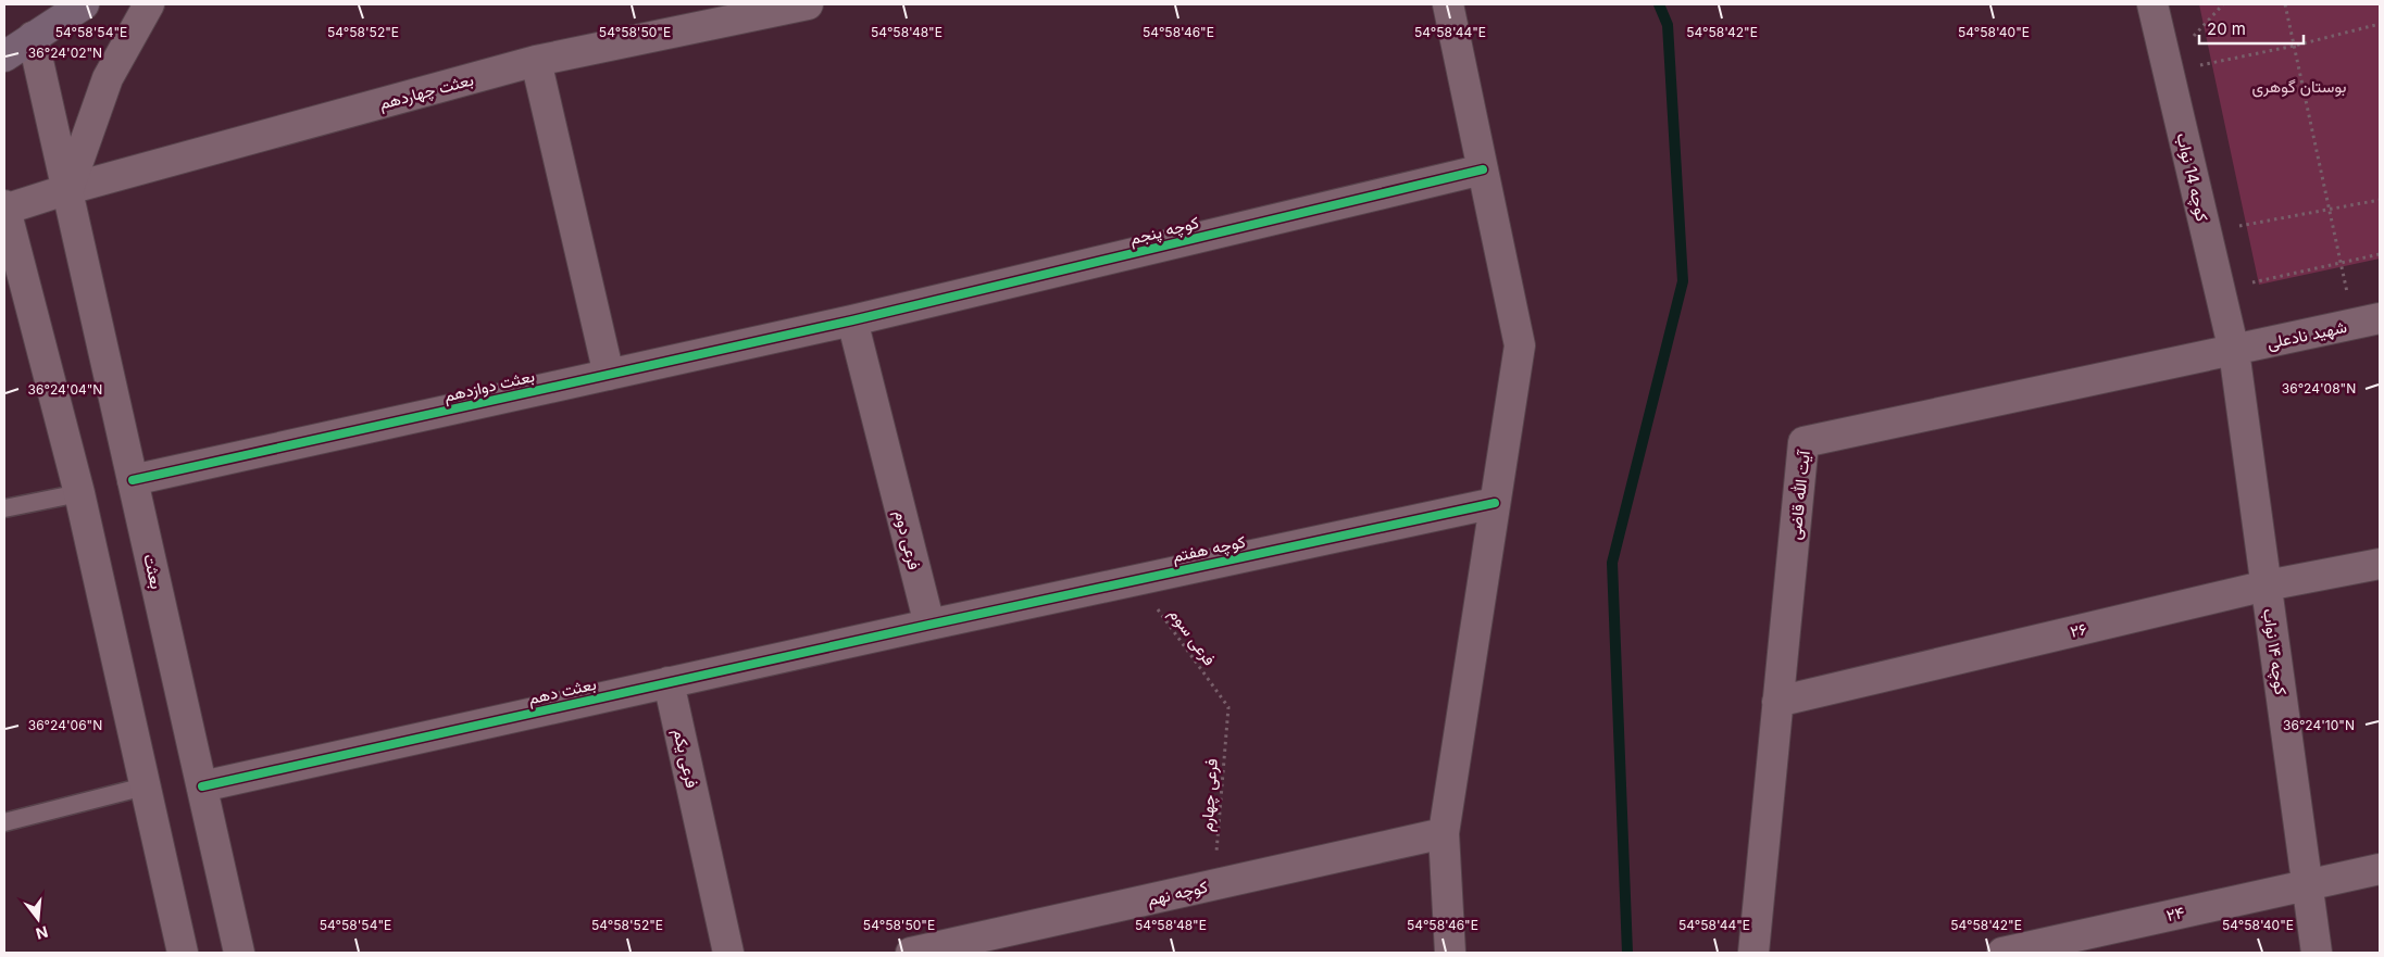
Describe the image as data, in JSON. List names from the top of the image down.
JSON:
{
  "streets": {
    "street": [
      "بعثت چهاردهم",
      "کوچه 14 نواب",
      "کوچه پنجم",
      "شهید نادعلی",
      "بعثت دوازدهم",
      "آیت الله قاضی",
      "فرعی دوم",
      "کوچه هفتم",
      "بعثت",
      "۲۶",
      "کوچه ۱۴ نواب",
      "بعثت دهم",
      "فرعی یکم",
      "کوچه نهم",
      "۲۴"
    ],
    "path": ["فرعی سوم", "فرعی چهارم"]
  },
  "crossings": [
    ["بعثت چهاردهم", "بعثت"],
    ["کوچه 14 نواب", "شهید نادعلی"],
    ["کوچه 14 نواب", "آیت الله قاضی"],
    ["کوچه 14 نواب", "کوچه ۱۴ نواب"],
    ["کوچه پنجم", "بعثت دوازدهم"],
    ["کوچه پنجم", "فرعی دوم"],
    ["شهید نادعلی", "آیت الله قاضی"],
    ["شهید نادعلی", "کوچه ۱۴ نواب"],
    ["بعثت دوازدهم", "فرعی دوم"],
    ["بعثت دوازدهم", "بعثت"],
    ["آیت الله قاضی", "۲۶"],
    ["آیت الله قاضی", "کوچه ۱۴ نواب"],
    ["فرعی دوم", "کوچه هفتم"],
    ["فرعی دوم", "بعثت دهم"],
    ["کوچه هفتم", "فرعی سوم"],
    ["کوچه هفتم", "بعثت دهم"],
    ["بعثت", "بعثت دهم"],
    ["۲۶", "کوچه ۱۴ نواب"],
    ["فرعی سوم", "فرعی چهارم"],
    ["کوچه ۱۴ نواب", "۲۴"],
    ["بعثت دهم", "فرعی یکم"],
    ["فرعی چهارم", "کوچه نهم"]
  ],
  "parks": ["بوستان گوهری"],
  "scale_bar": "20 m",
  "north": "bottom",
  "coordinates": [
    "54°58'54\"E",
    "54°58'52\"E",
    "54°58'50\"E",
    "54°58'48\"E",
    "54°58'46\"E",
    "54°58'44\"E",
    "54°58'42\"E",
    "54°58'40\"E",
    "36°24'02\"N",
    "36°24'08\"N",
    "36°24'04\"N",
    "36°24'10\"N",
    "36°24'06\"N"
  ]
}
